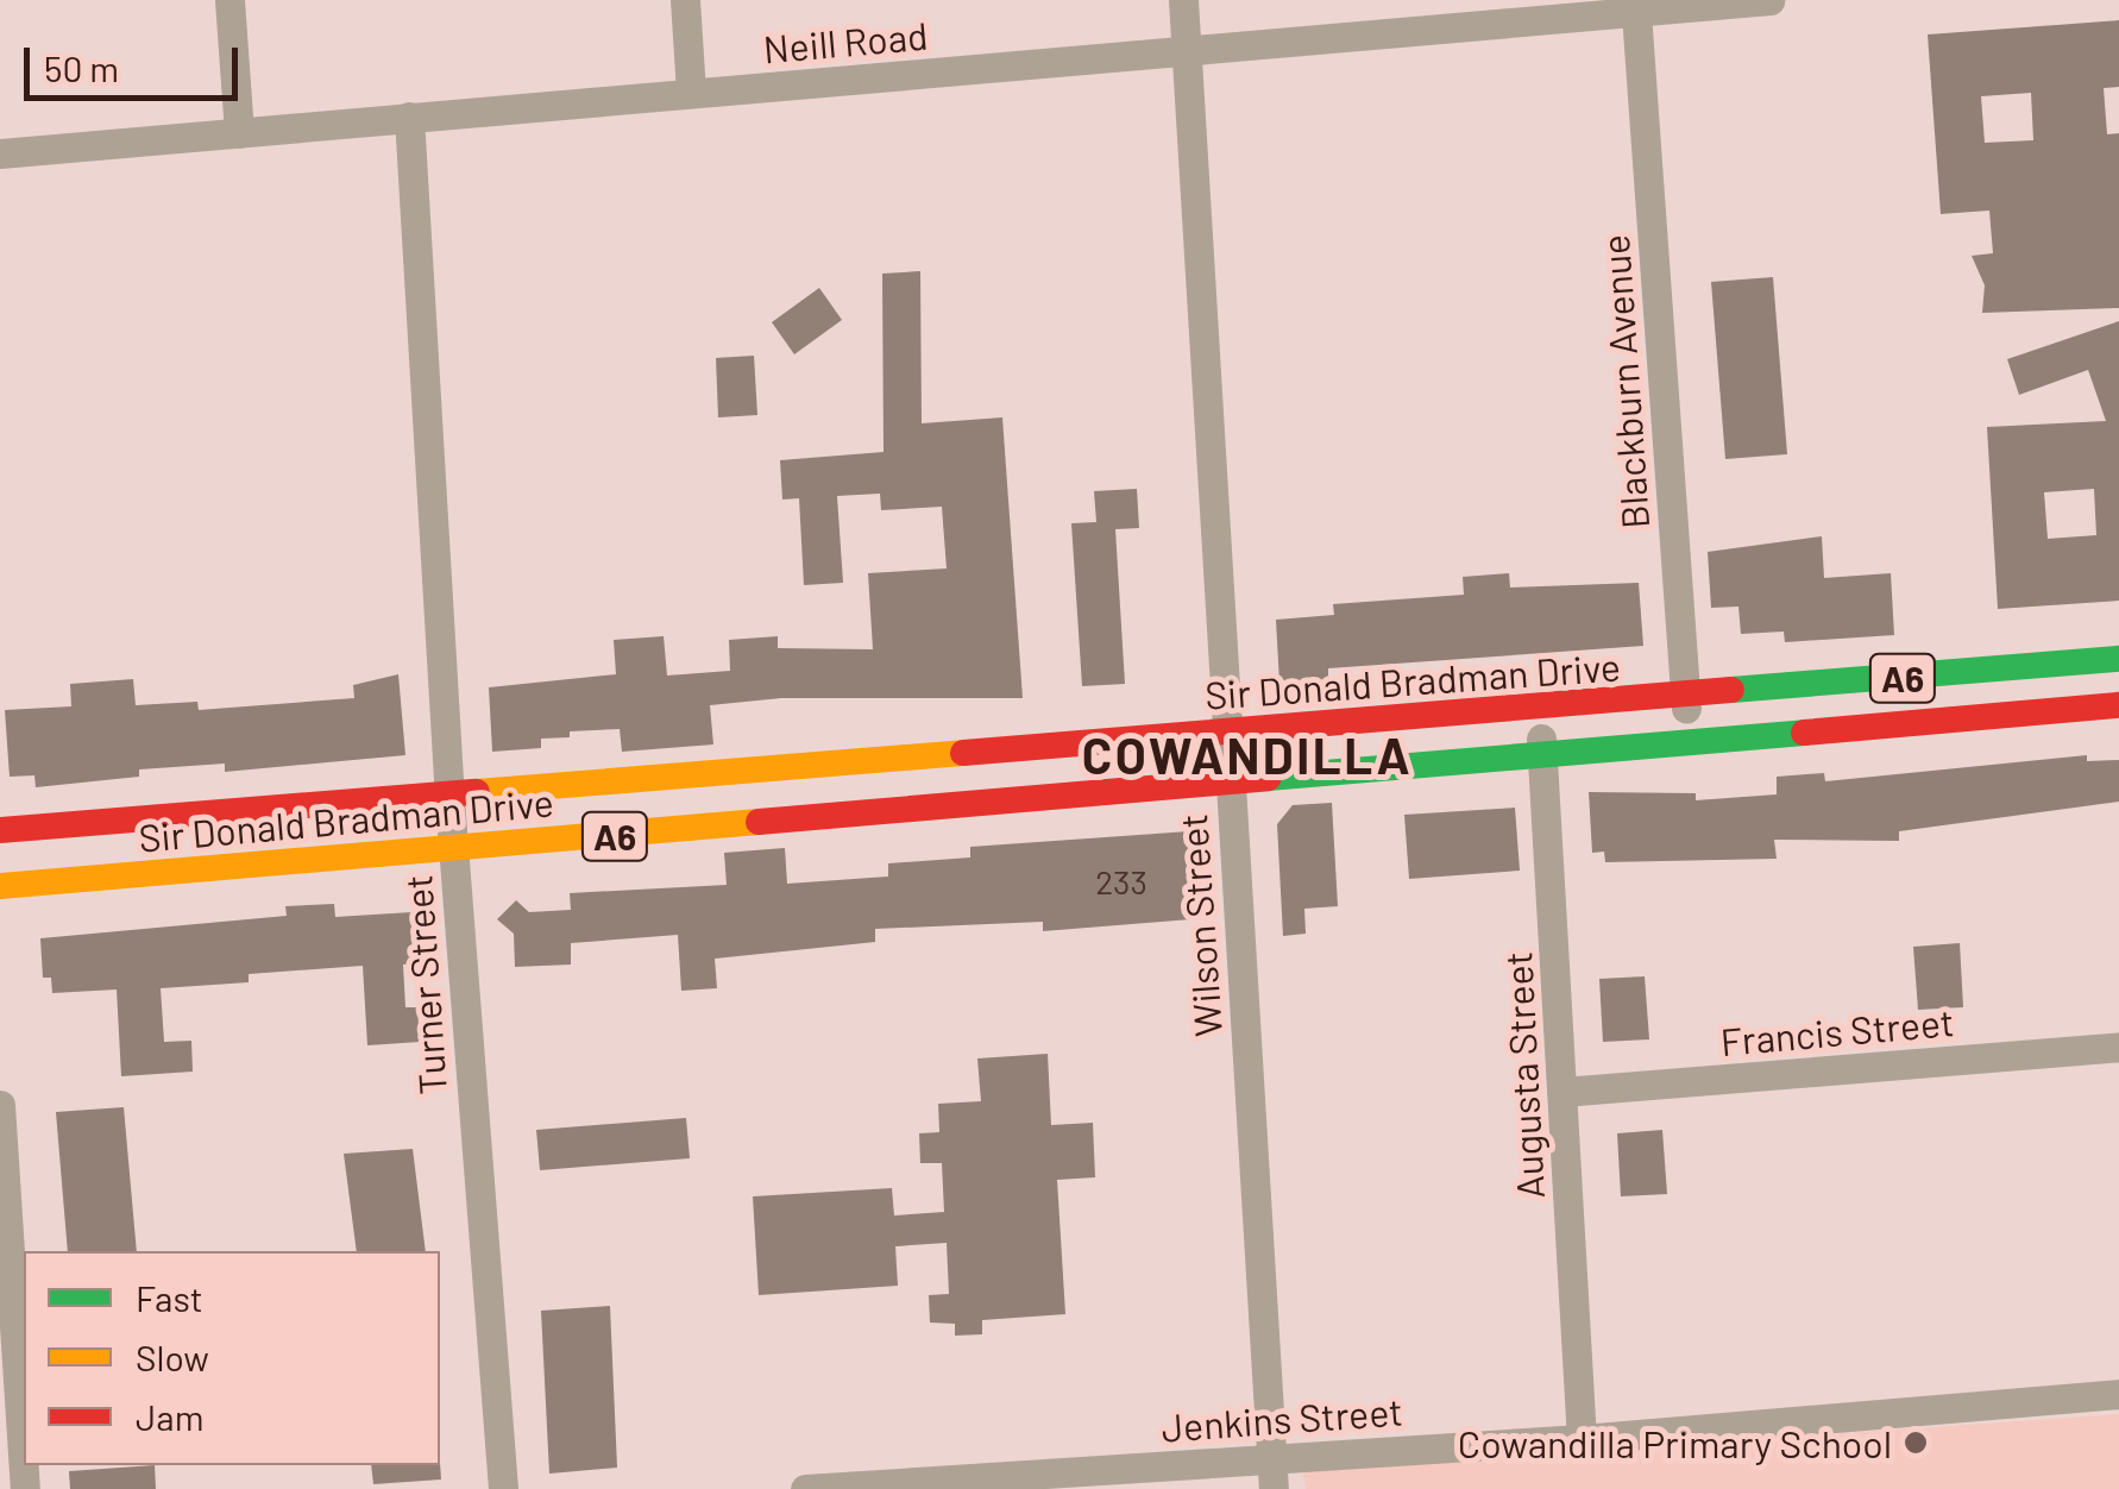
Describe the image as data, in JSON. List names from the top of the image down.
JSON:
{
  "streets": {
    "main road": ["A6", "Sir Donald Bradman Drive"],
    "street": [
      "Neill Road",
      "Blackburn Avenue",
      "Wilson Street",
      "Turner Street",
      "Francis Street",
      "Augusta Street",
      "Jenkins Street"
    ]
  },
  "crossings": [
    ["Neill Road", "Blackburn Avenue"],
    ["Neill Road", "Wilson Street"],
    ["Neill Road", "Turner Street"],
    ["Blackburn Avenue", "Sir Donald Bradman Drive"],
    ["Sir Donald Bradman Drive", "Wilson Street"],
    ["Sir Donald Bradman Drive", "Turner Street"],
    ["Sir Donald Bradman Drive", "Augusta Street"],
    ["Wilson Street", "Jenkins Street"],
    ["Francis Street", "Augusta Street"],
    ["Augusta Street", "Jenkins Street"]
  ],
  "districts": ["COWANDILLA"],
  "places": ["Cowandilla Primary School"],
  "house_numbers": ["233"],
  "legend": ["Fast", "Slow", "Jam"],
  "scale_bar": "50 m"
}
